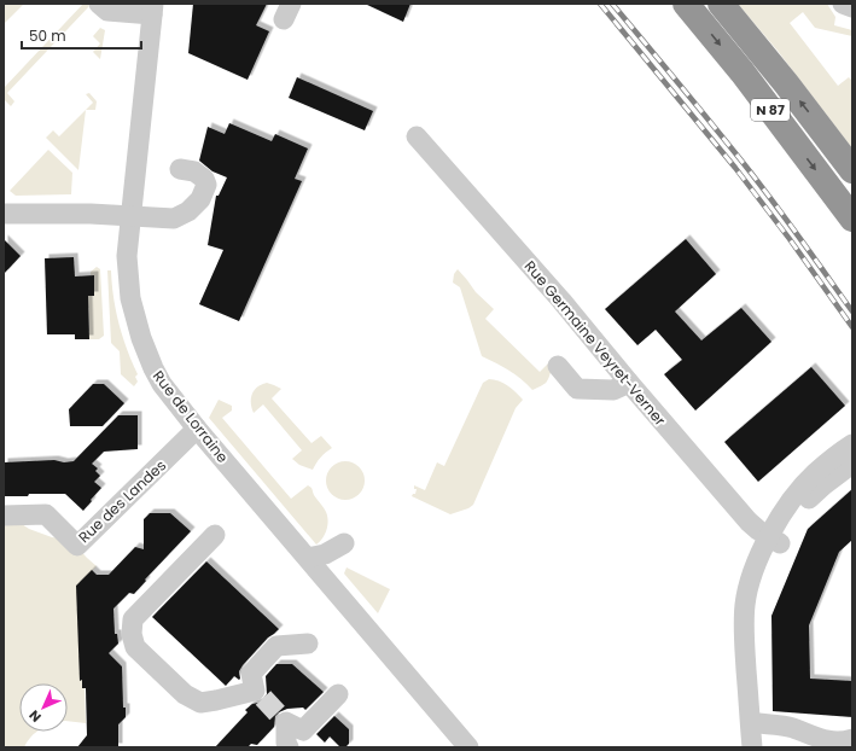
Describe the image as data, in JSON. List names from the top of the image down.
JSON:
{
  "streets": {
    "highway": ["N 87"],
    "street": ["Rue Germaine Veyret-Verner", "Rue de Lorraine", "Rue des Landes"]
  },
  "crossings": [
    ["Rue de Lorraine", "Rue des Landes"]
  ],
  "scale_bar": "50 m",
  "north": "bottom left"
}
